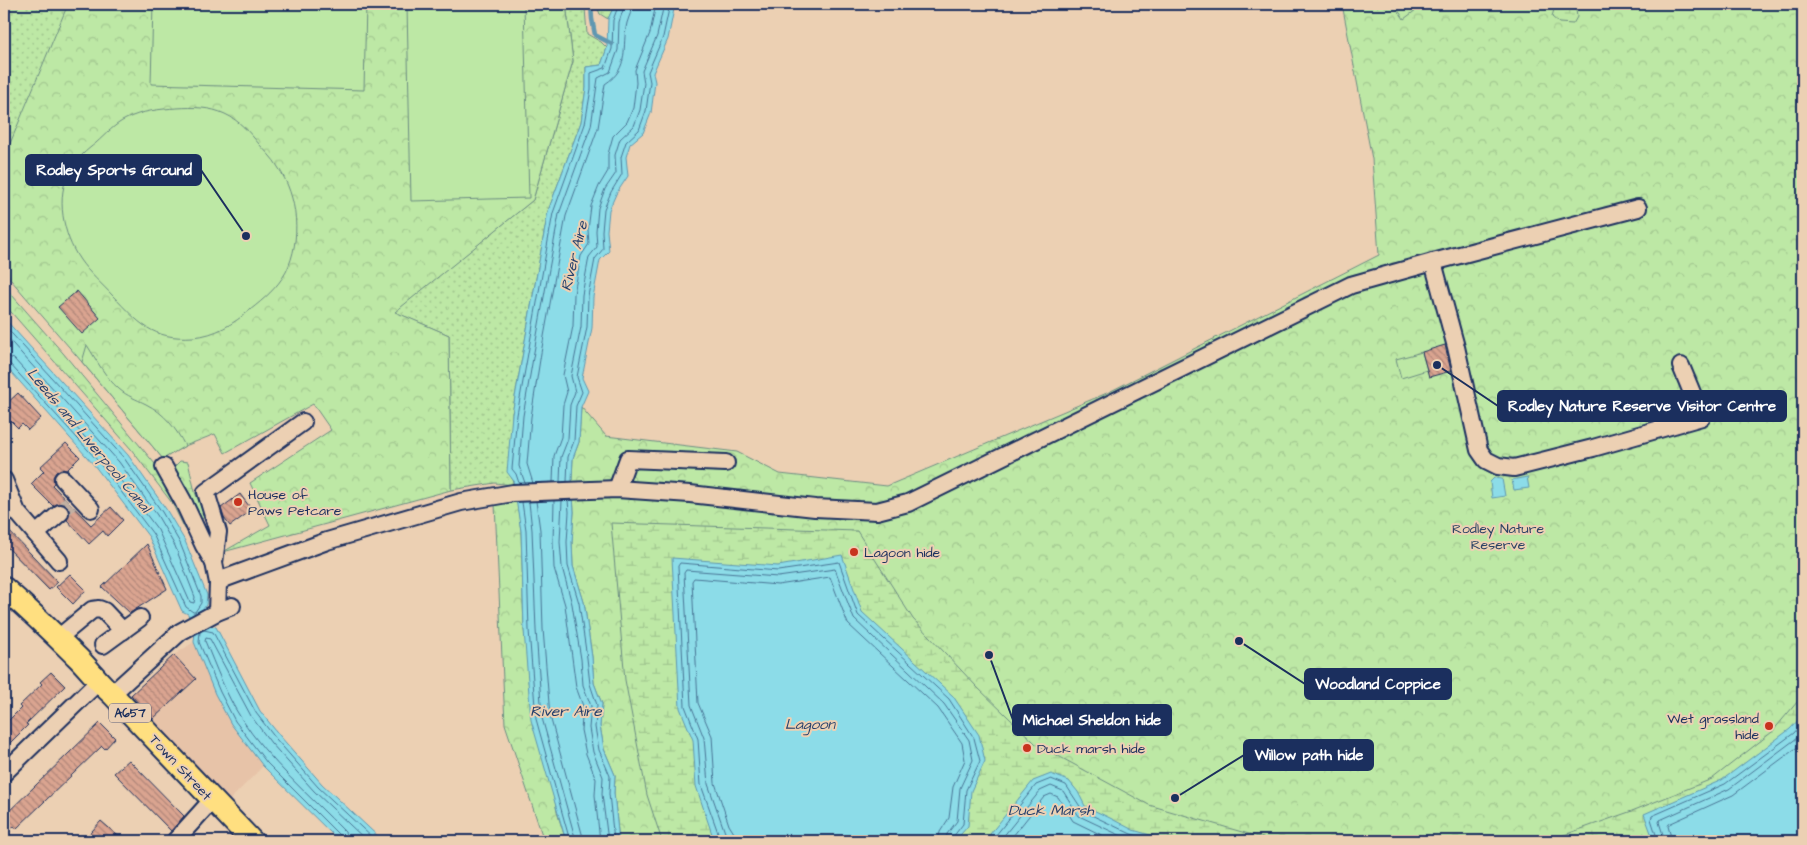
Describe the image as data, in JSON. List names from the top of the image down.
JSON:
{
  "streets": {
    "main road": ["A657", "Town Street"]
  },
  "water": [
    "River Aire",
    "Leeds and Liverpool Canal",
    "Lagoon",
    "Duck Marsh"
  ],
  "parks": ["Rodley Nature Reserve"],
  "places": [
    "Rodley Sports Ground",
    "Rodley Nature Reserve Visitor Centre",
    "House of Paws Petcare",
    "Lagoon hide",
    "Woodland Coppice",
    "Michael Sheldon hide",
    "Wet grassland hide",
    "Duck marsh hide",
    "Willow path hide"
  ]
}
